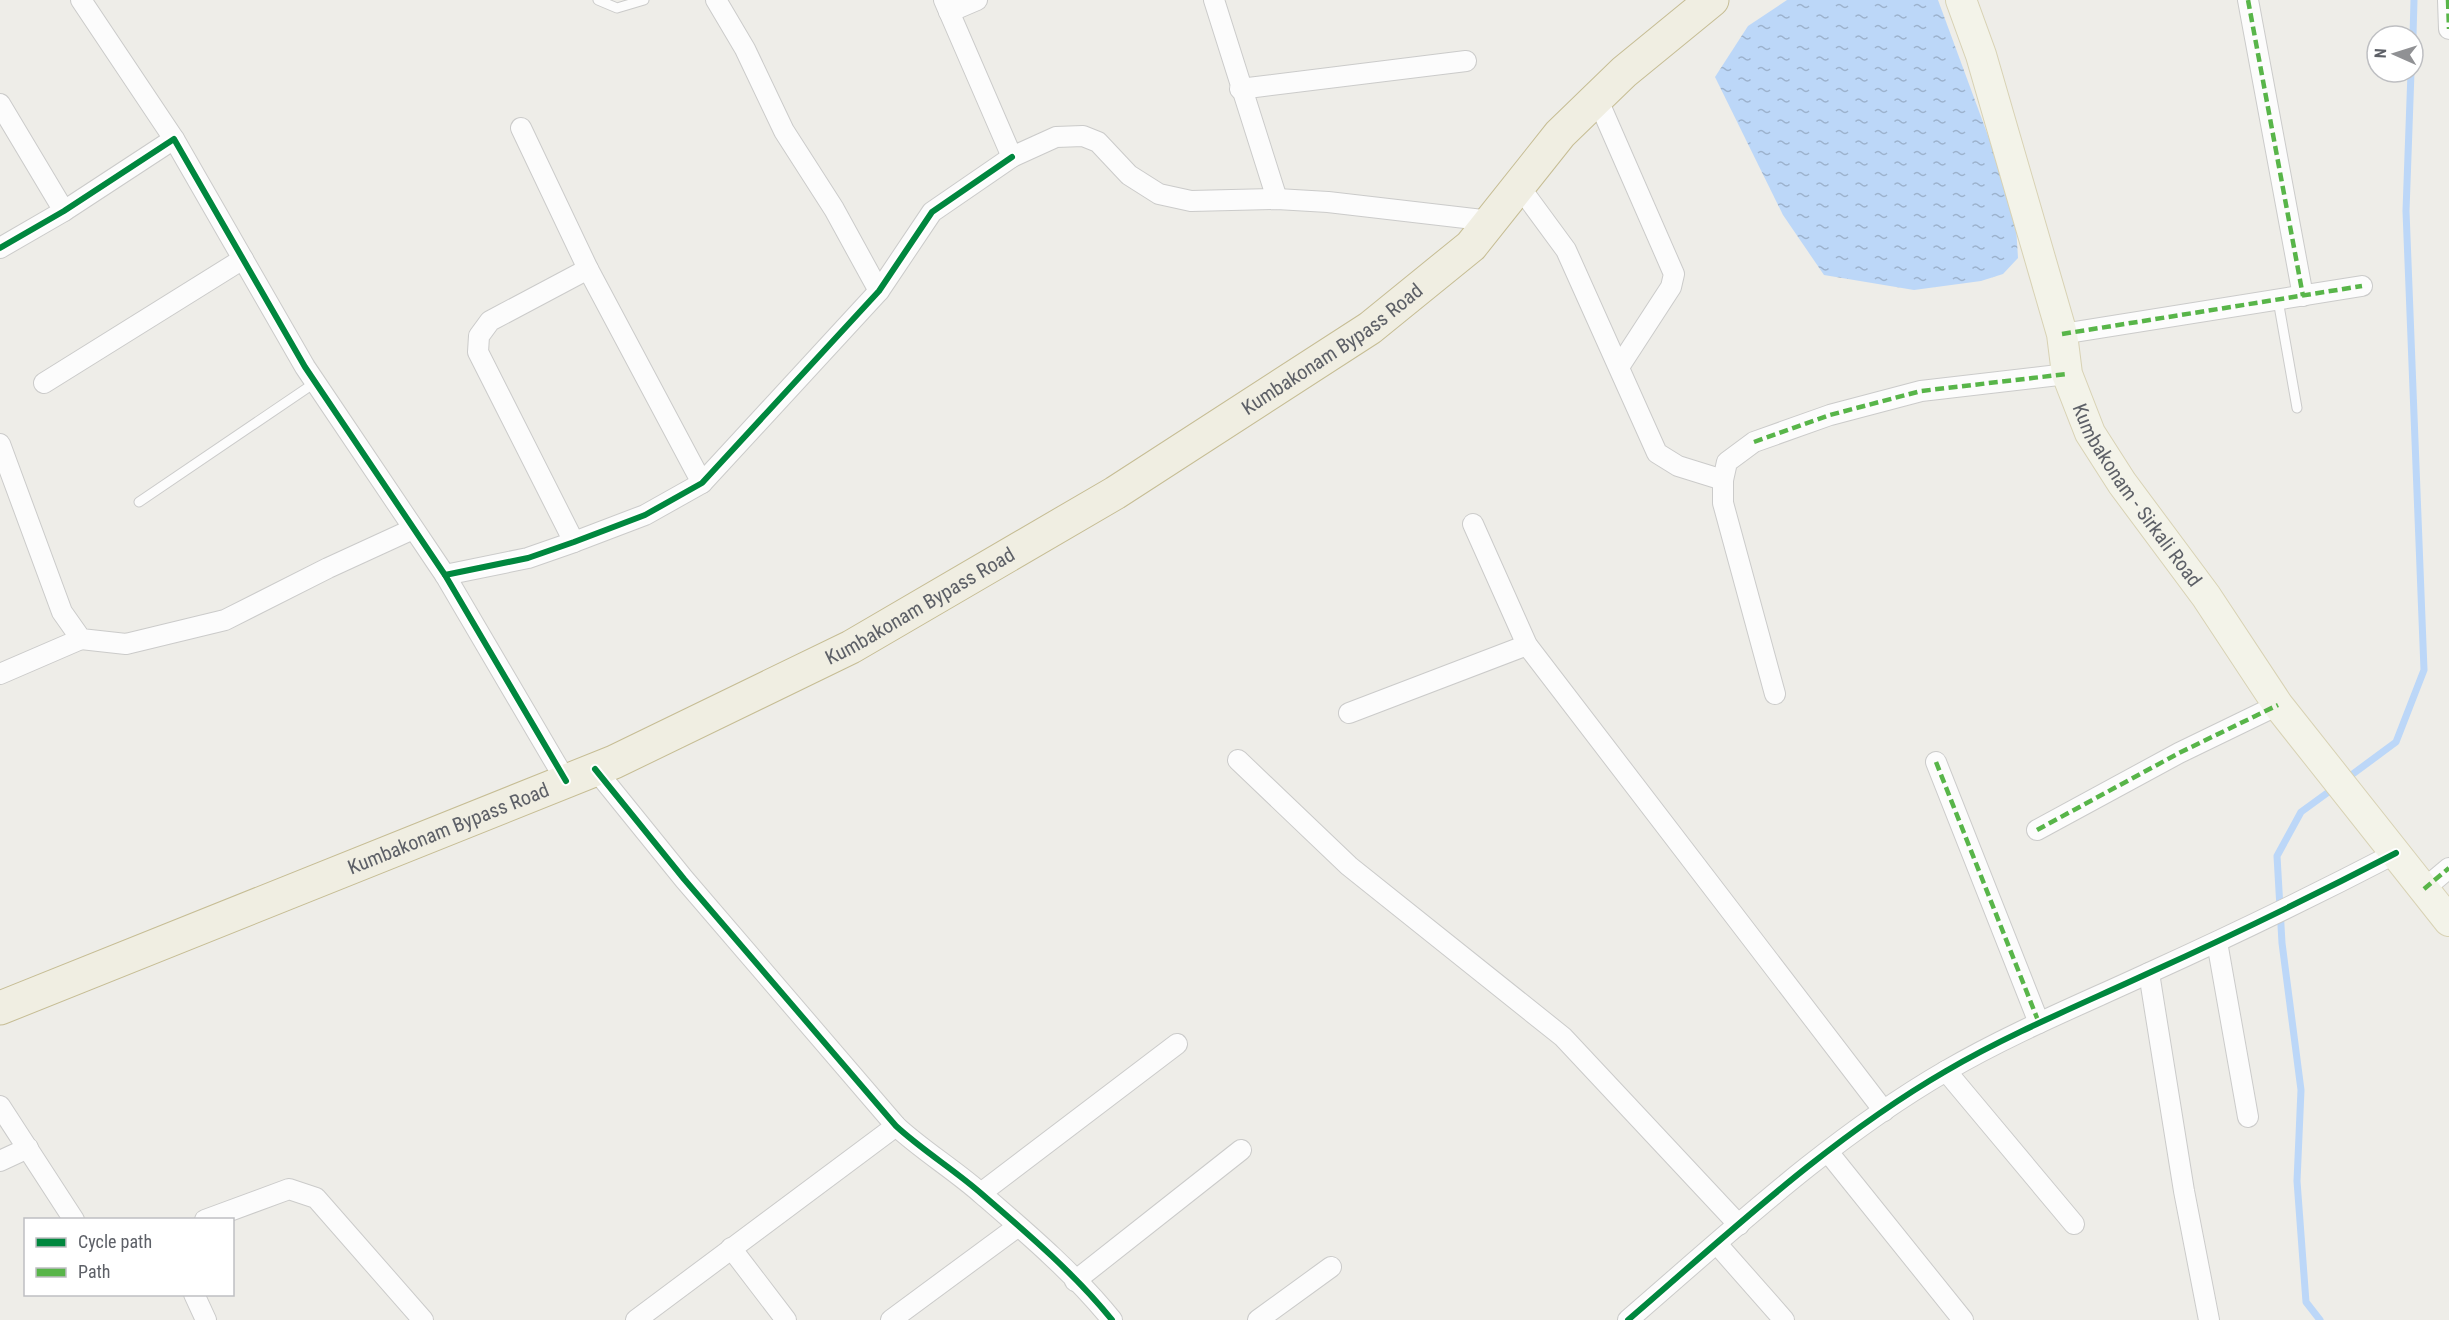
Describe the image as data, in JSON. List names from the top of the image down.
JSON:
{
  "streets": {
    "highway": ["Kumbakonam Bypass Road"],
    "main road": ["Kumbakonam - Sirkali Road"]
  },
  "legend": ["Cycle path", "Path"],
  "north": "left"
}
